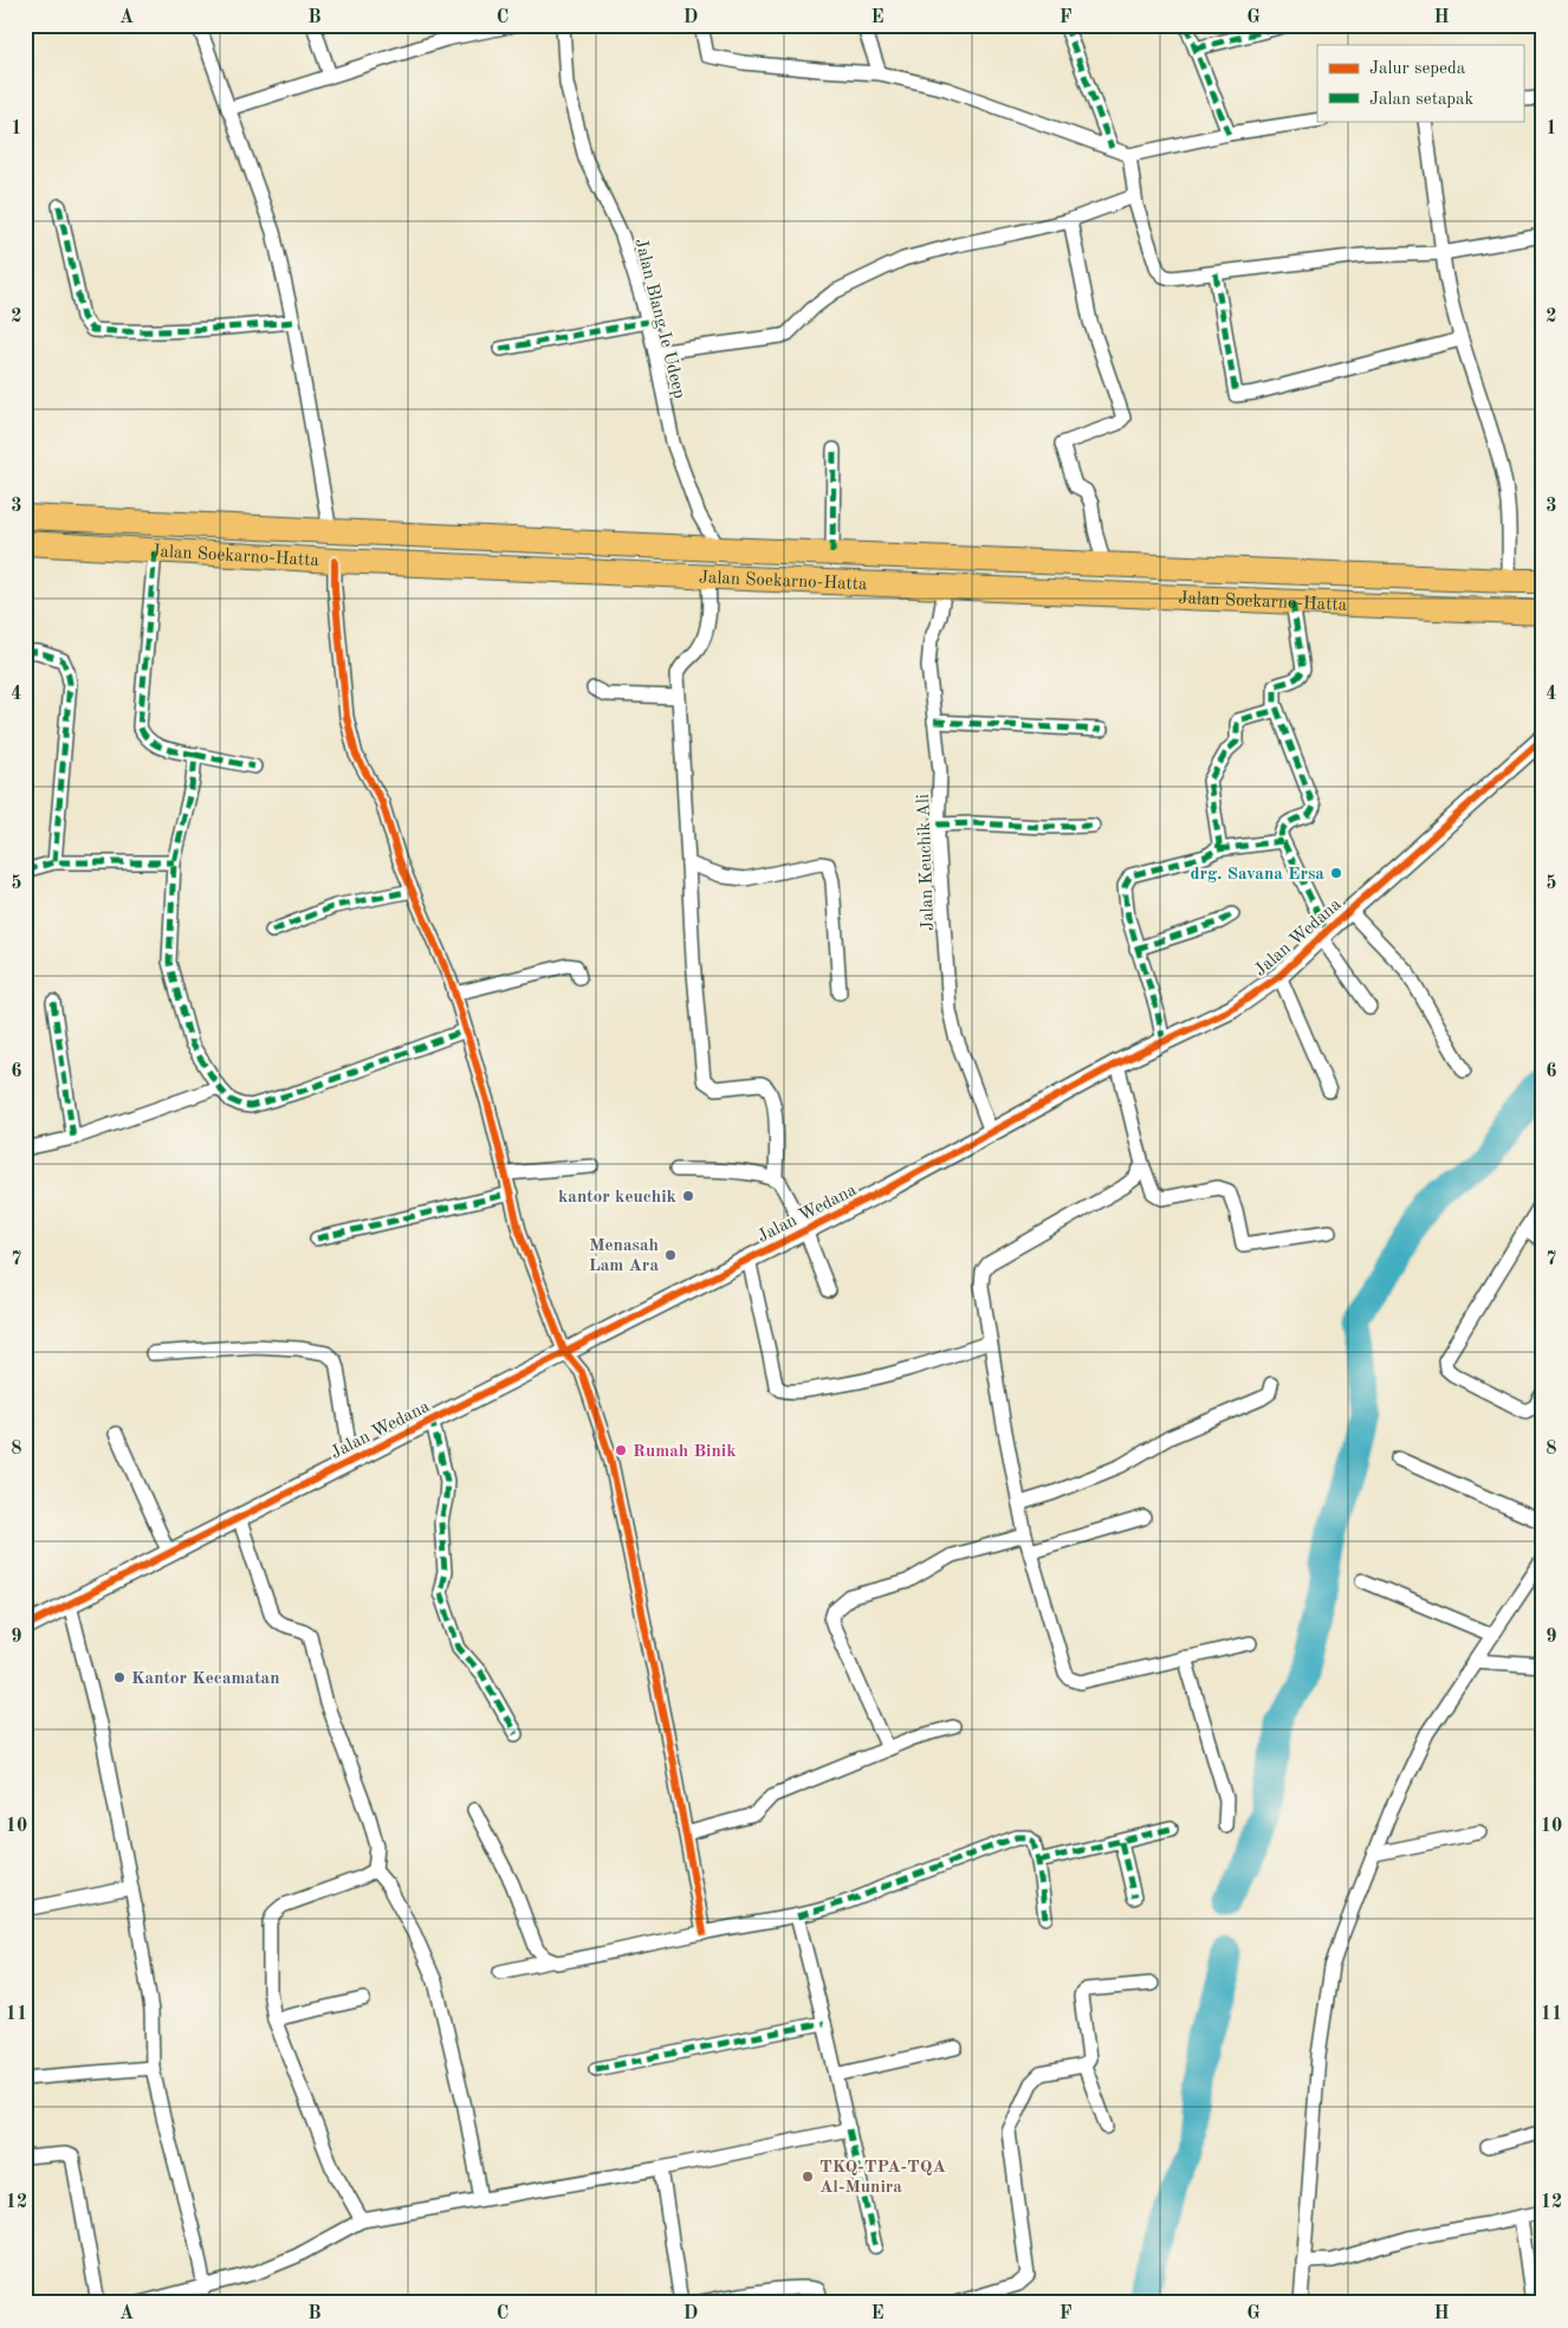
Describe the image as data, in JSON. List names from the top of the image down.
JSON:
{
  "streets": {
    "highway": ["Jalan Soekarno-Hatta"],
    "street": ["Jalan Blang Ie Udeep", "Jalan Keuchik Ali", "Jalan Wedana"]
  },
  "crossings": [
    ["Jalan Blang Ie Udeep", "Jalan Soekarno-Hatta"],
    ["Jalan Soekarno-Hatta", "Jalan Keuchik Ali"],
    ["Jalan Keuchik Ali", "Jalan Wedana"]
  ],
  "places": [
    "drg. Savana Ersa",
    "kantor keuchik",
    "Menasah Lam Ara",
    "Rumah Binik",
    "Kantor Kecamatan",
    "TKQ-TPA-TQA Al-Munira"
  ],
  "legend": ["Jalur sepeda", "Jalan setapak"],
  "grid": {
    "columns": [
      "A",
      "B",
      "C",
      "D",
      "E",
      "F",
      "G",
      "H"
    ],
    "rows": [
      "1",
      "2",
      "3",
      "4",
      "5",
      "6",
      "7",
      "8",
      "9",
      "10",
      "11",
      "12"
    ]
  }
}
